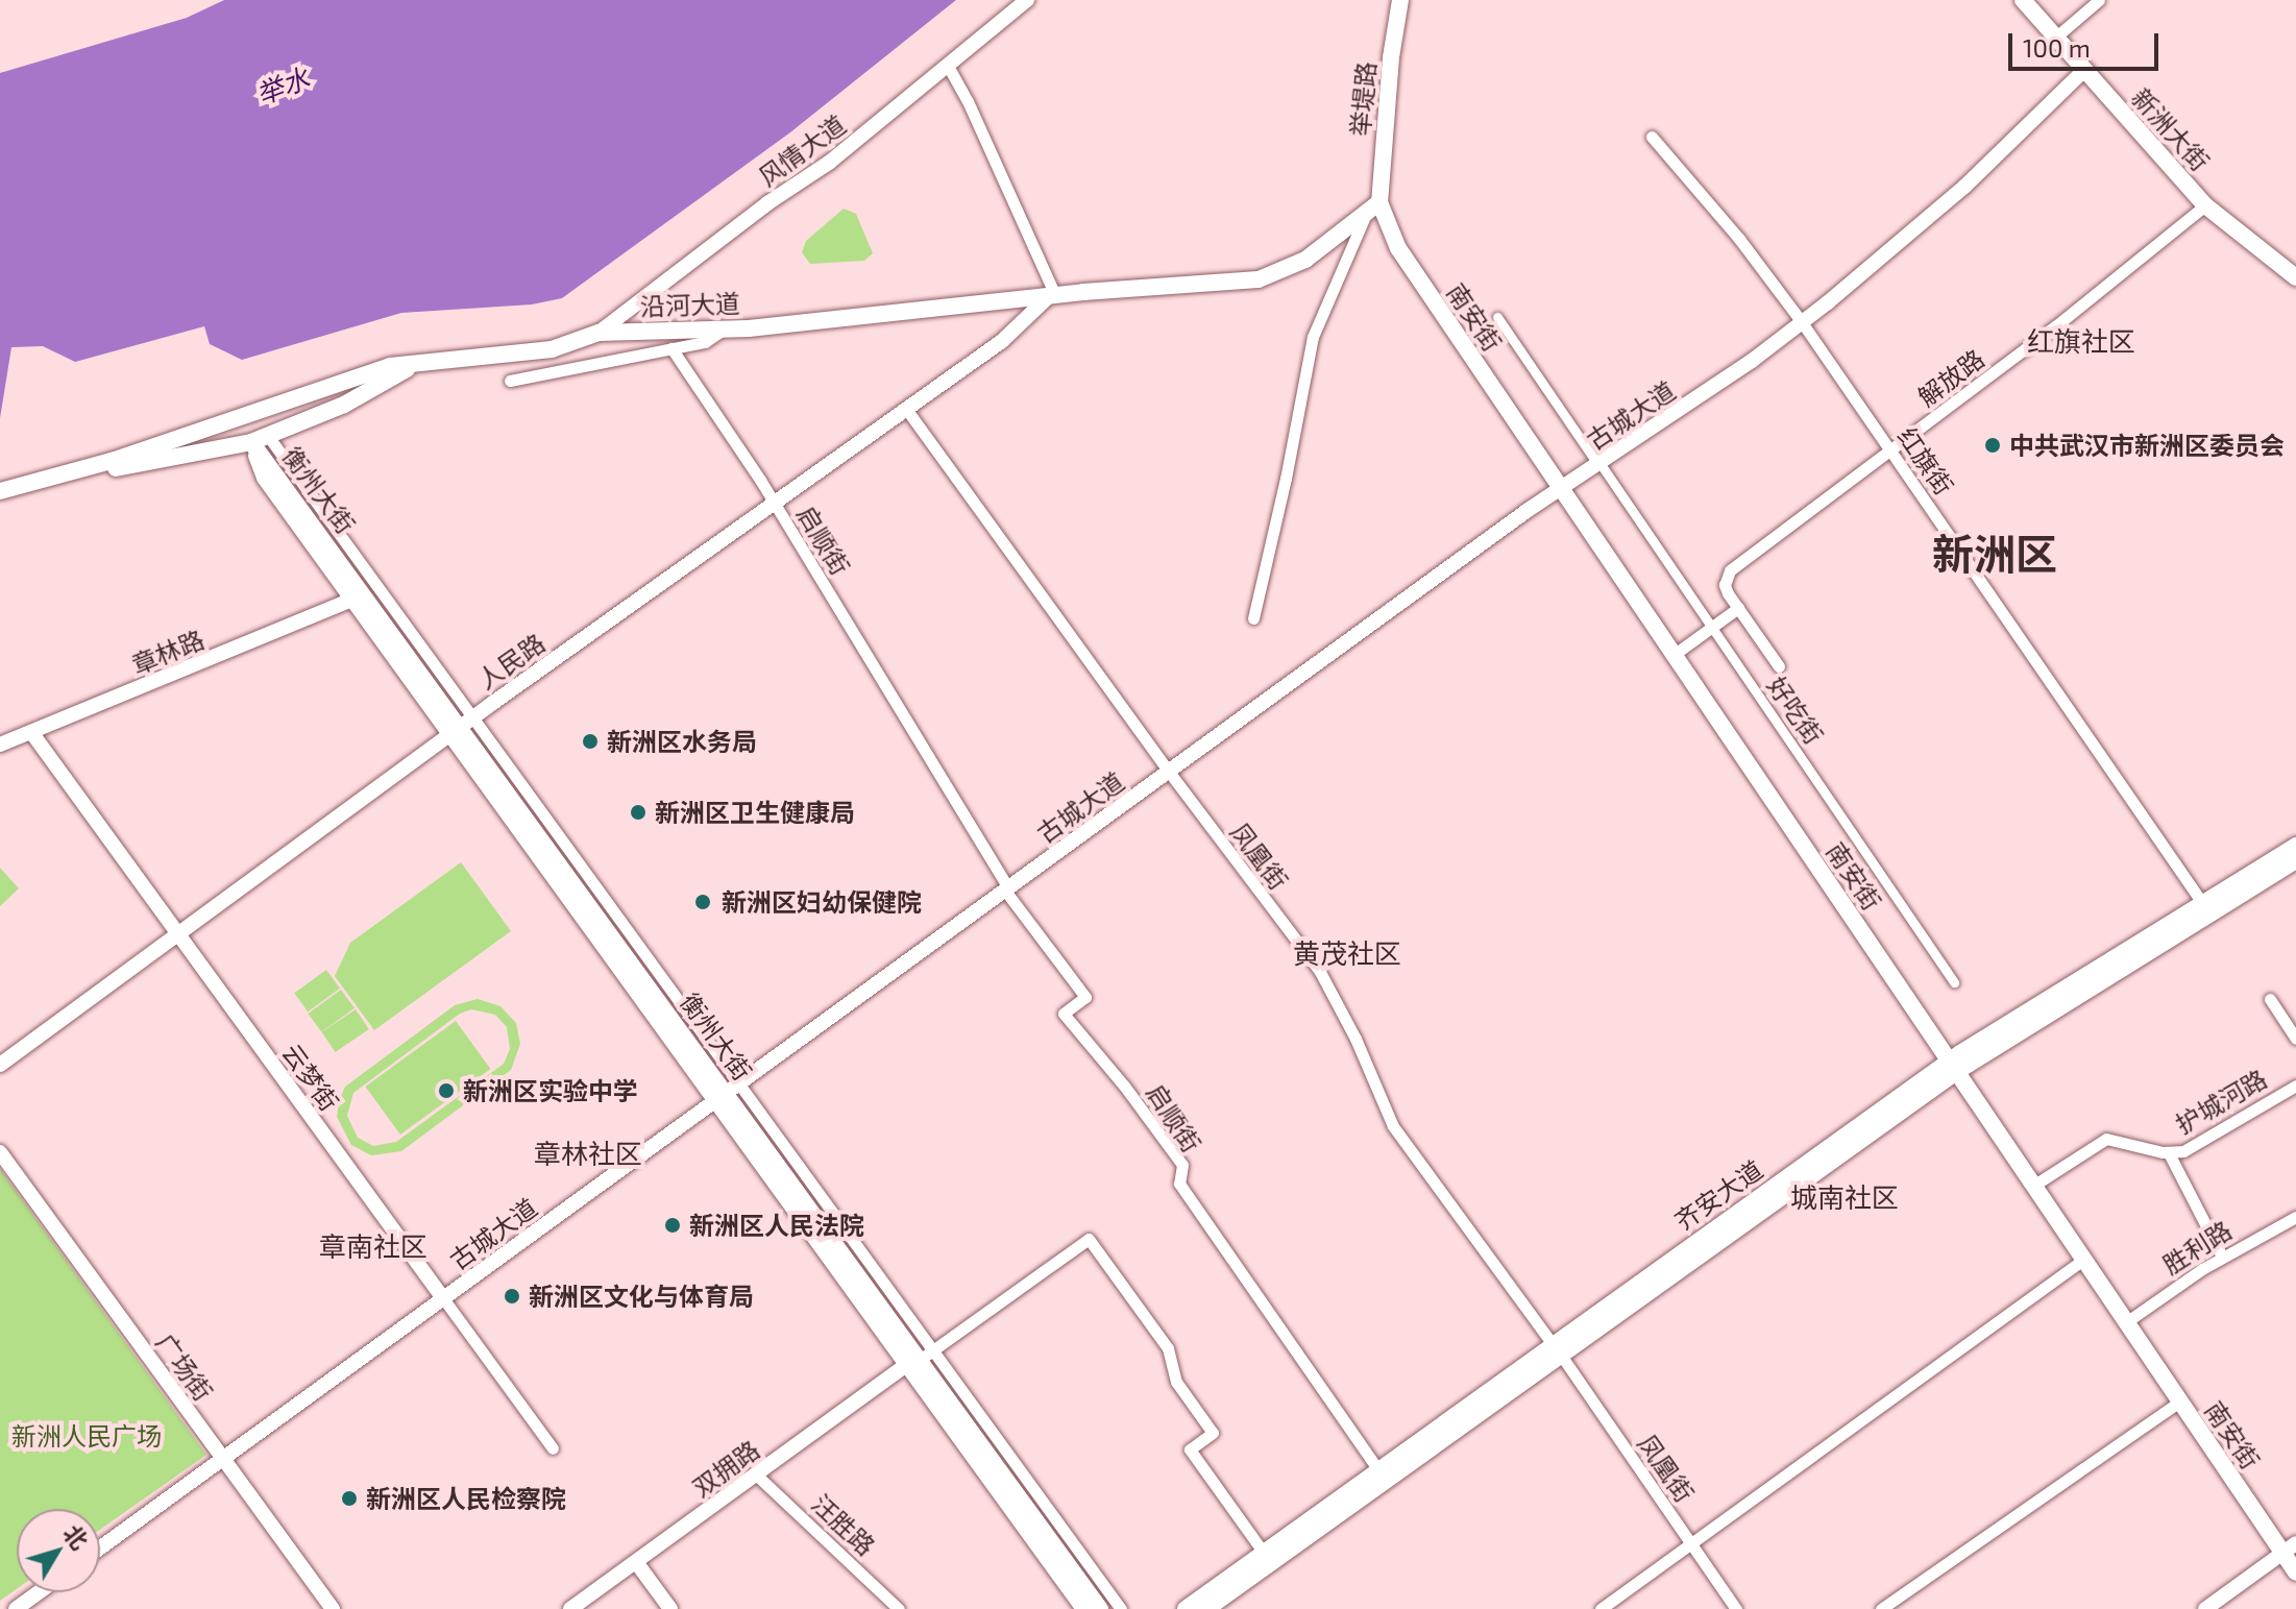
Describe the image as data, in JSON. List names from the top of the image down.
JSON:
{
  "streets": {
    "main road": [
      "举堤路",
      "新洲大街",
      "沿河大道",
      "南安街",
      "衡州大街",
      "齐安大道"
    ],
    "street": [
      "风情大道",
      "解放路",
      "古城大道",
      "红旗街",
      "启顺街",
      "章林路",
      "人民路",
      "好吃街",
      "凤凰街",
      "云梦街",
      "护城河路",
      "胜利路",
      "广场街",
      "双拥路",
      "汪胜路"
    ]
  },
  "crossings": [
    ["举堤路", "沿河大道"],
    ["举堤路", "南安街"],
    ["新洲大街", "解放路"],
    ["新洲大街", "古城大道"],
    ["风情大道", "沿河大道"],
    ["沿河大道", "南安街"],
    ["沿河大道", "人民路"],
    ["南安街", "古城大道"],
    ["南安街", "护城河路"],
    ["南安街", "齐安大道"],
    ["南安街", "胜利路"],
    ["解放路", "红旗街"],
    ["古城大道", "红旗街"],
    ["古城大道", "衡州大街"],
    ["古城大道", "启顺街"],
    ["古城大道", "好吃街"],
    ["古城大道", "凤凰街"],
    ["古城大道", "云梦街"],
    ["古城大道", "广场街"],
    ["红旗街", "齐安大道"],
    ["衡州大街", "章林路"],
    ["衡州大街", "人民路"],
    ["衡州大街", "双拥路"],
    ["启顺街", "人民路"],
    ["启顺街", "齐安大道"],
    ["章林路", "云梦街"],
    ["人民路", "凤凰街"],
    ["人民路", "云梦街"],
    ["凤凰街", "齐安大道"],
    ["齐安大道", "双拥路"],
    ["双拥路", "汪胜路"]
  ],
  "districts": [
    "红旗社区",
    "新洲区",
    "黄茂社区",
    "章林社区",
    "城南社区",
    "章南社区"
  ],
  "water": ["举水"],
  "parks": ["新洲人民广场"],
  "places": [
    "中共武汉市新洲区委员会",
    "新洲区水务局",
    "新洲区卫生健康局",
    "新洲区妇幼保健院",
    "新洲区实验中学",
    "新洲区人民法院",
    "新洲区文化与体育局",
    "新洲区人民检察院"
  ],
  "scale_bar": "100 m",
  "north": "top right"
}
